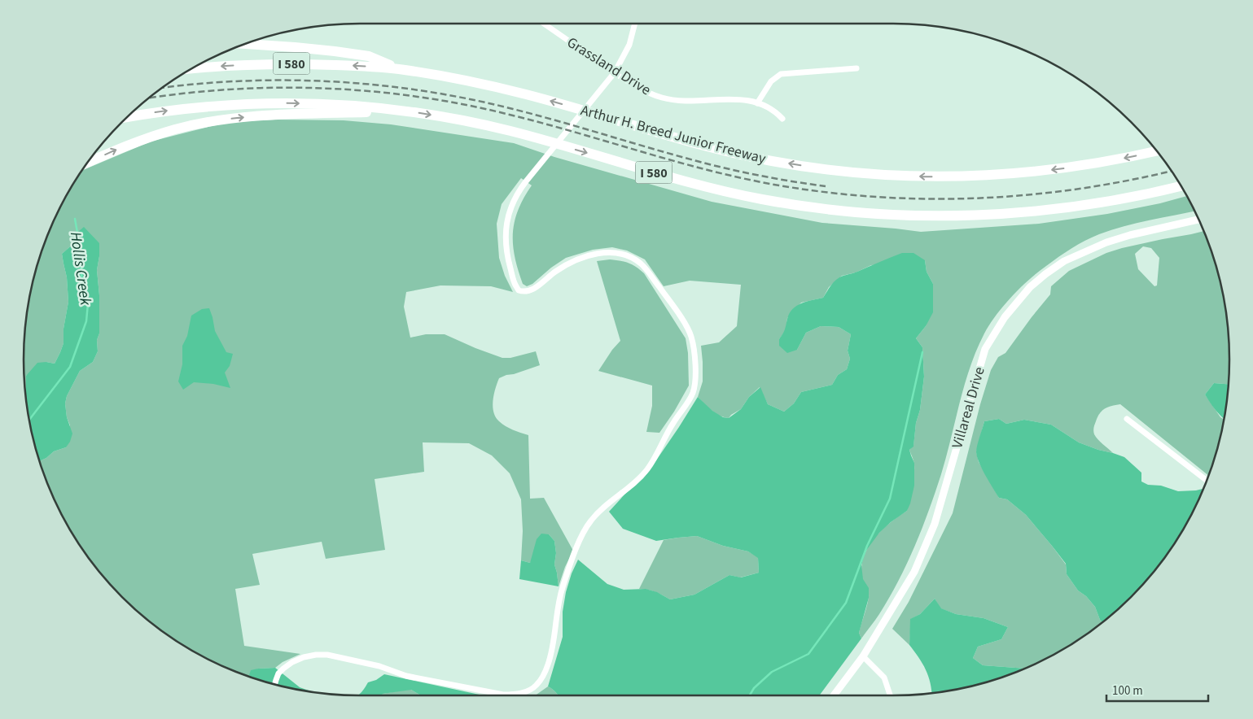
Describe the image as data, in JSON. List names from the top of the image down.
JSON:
{
  "streets": {
    "highway": ["I 580", "Arthur H. Breed Junior Freeway"],
    "street": ["Grassland Drive", "Villareal Drive"]
  },
  "water": ["Hollis Creek"],
  "scale_bar": "100 m"
}
